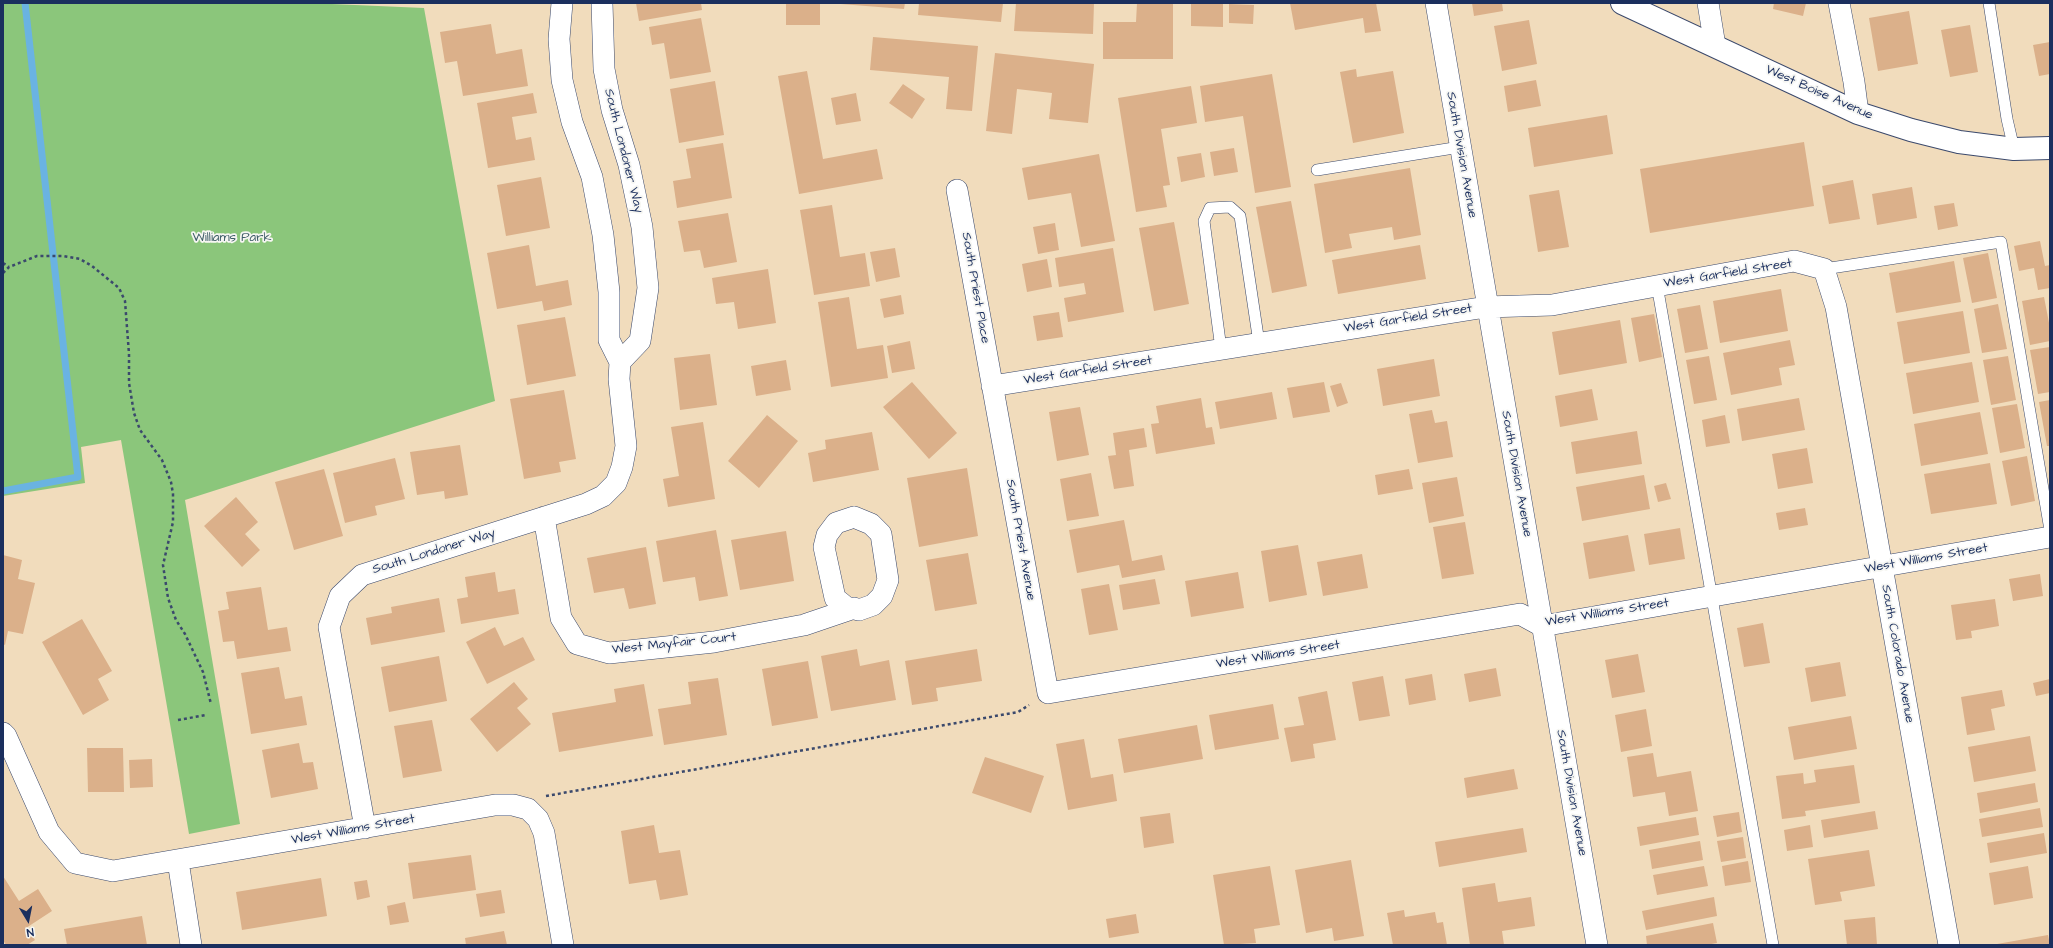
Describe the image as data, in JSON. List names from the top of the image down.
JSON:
{
  "streets": {
    "street": [
      "West Boise Avenue",
      "South Londoner Way",
      "South Division Avenue",
      "West Garfield Street",
      "South Priest Place",
      "South Priest Avenue",
      "West Williams Street",
      "West Mayfair Court",
      "South Colorado Avenue"
    ]
  },
  "crossings": [
    ["South Londoner Way", "West Williams Street"],
    ["South Londoner Way", "West Mayfair Court"],
    ["South Division Avenue", "West Garfield Street"],
    ["South Division Avenue", "West Williams Street"],
    ["West Garfield Street", "South Priest Place"],
    ["West Garfield Street", "South Priest Avenue"],
    ["West Garfield Street", "South Colorado Avenue"],
    ["South Priest Place", "South Priest Avenue"],
    ["South Priest Avenue", "West Williams Street"],
    ["West Williams Street", "South Colorado Avenue"]
  ],
  "parks": ["Williams Park"],
  "north": "bottom"
}
